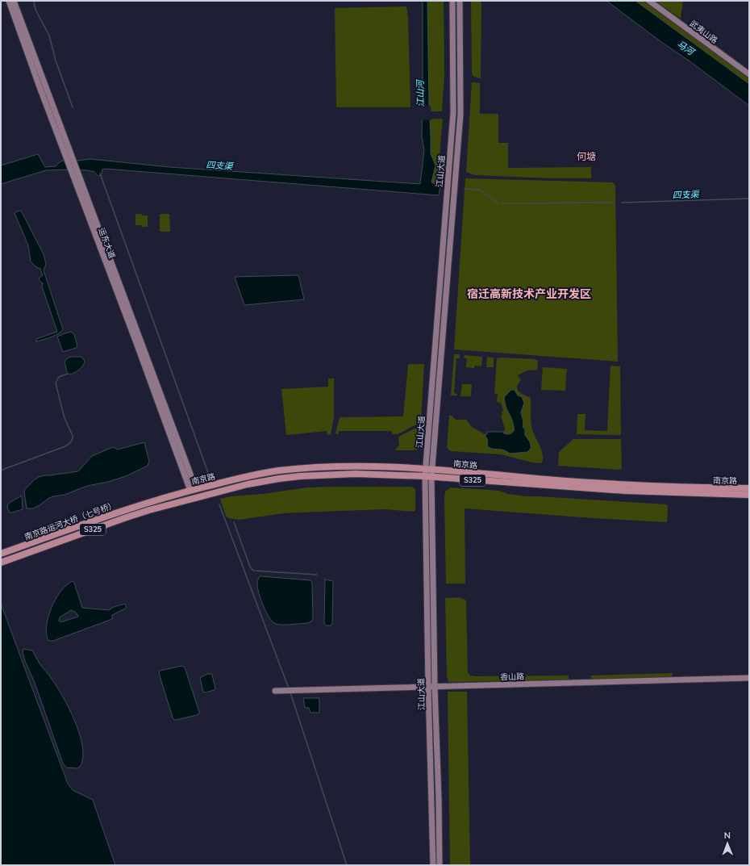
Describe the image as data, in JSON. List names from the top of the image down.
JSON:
{
  "streets": {
    "main road": [
      "武夷山路",
      "江山大道",
      "运东大道",
      "南京路",
      "S325",
      "南京路运河大桥（七号桥）",
      "香山路"
    ]
  },
  "crossings": [
    ["江山大道", "南京路"],
    ["江山大道", "香山路"],
    ["运东大道", "南京路"],
    ["南京路", "南京路运河大桥（七号桥）"]
  ],
  "districts": ["何塘", "宿迁高新技术产业开发区"],
  "water": ["马河", "江山河", "四支渠"],
  "north": "top"
}
